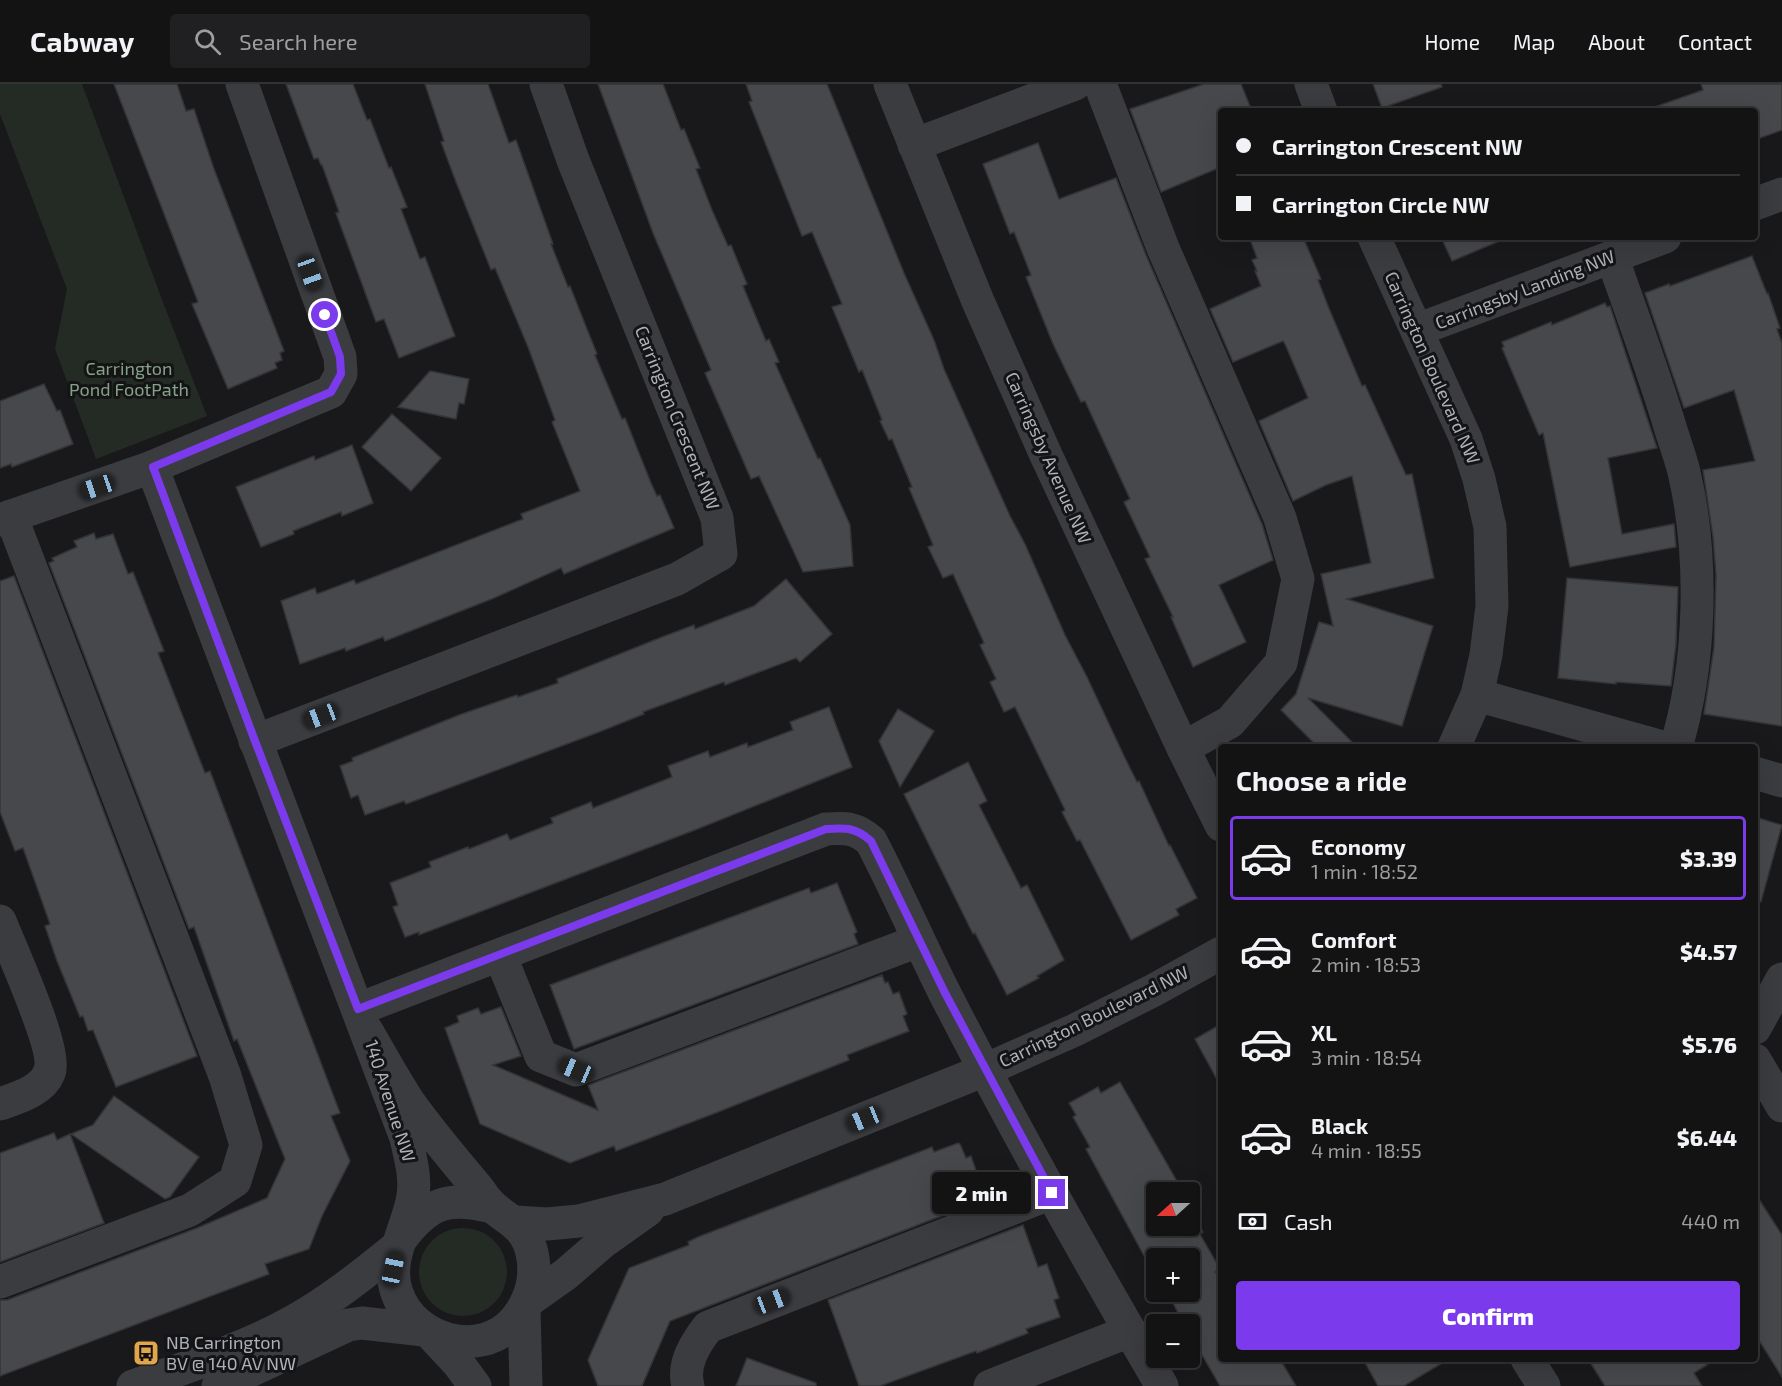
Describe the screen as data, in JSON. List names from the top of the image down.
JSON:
{
  "streets": {
    "street": [
      "Carringsby Landing NW",
      "Carrington Boulevard NW",
      "Carrington Crescent NW",
      "Carringsby Avenue NW",
      "140 Avenue NW"
    ]
  },
  "crossings": [
    ["Carringsby Landing NW", "Carrington Boulevard NW"],
    ["Carrington Boulevard NW", "140 Avenue NW"],
    ["Carrington Crescent NW", "140 Avenue NW"]
  ],
  "parks": ["Carrington Pond FootPath"],
  "places": {
    "bus stop": ["NB Carrington BV @ 140 AV NW"]
  },
  "north": "left",
  "page": {
    "header": "Cabway",
    "search": "Search here",
    "nav": [
      "Home",
      "Map",
      "About",
      "Contact"
    ],
    "banner": ["Carrington Crescent NW", "Carrington Circle NW"],
    "heading": "Choose a ride",
    "list": [
      {
        "name": "Economy",
        "note": "1 min · 18:52",
        "value": "$3.39"
      },
      {
        "name": "Comfort",
        "note": "2 min · 18:53",
        "value": "$4.57"
      },
      {
        "name": "XL",
        "note": "3 min · 18:54",
        "value": "$5.76"
      },
      {
        "name": "Black",
        "note": "4 min · 18:55",
        "value": "$6.44"
      }
    ],
    "bubble": "2 min",
    "map_buttons": ["+", "−"],
    "pay": ["Cash", "440 m"],
    "buttons": "Confirm"
  }
}
